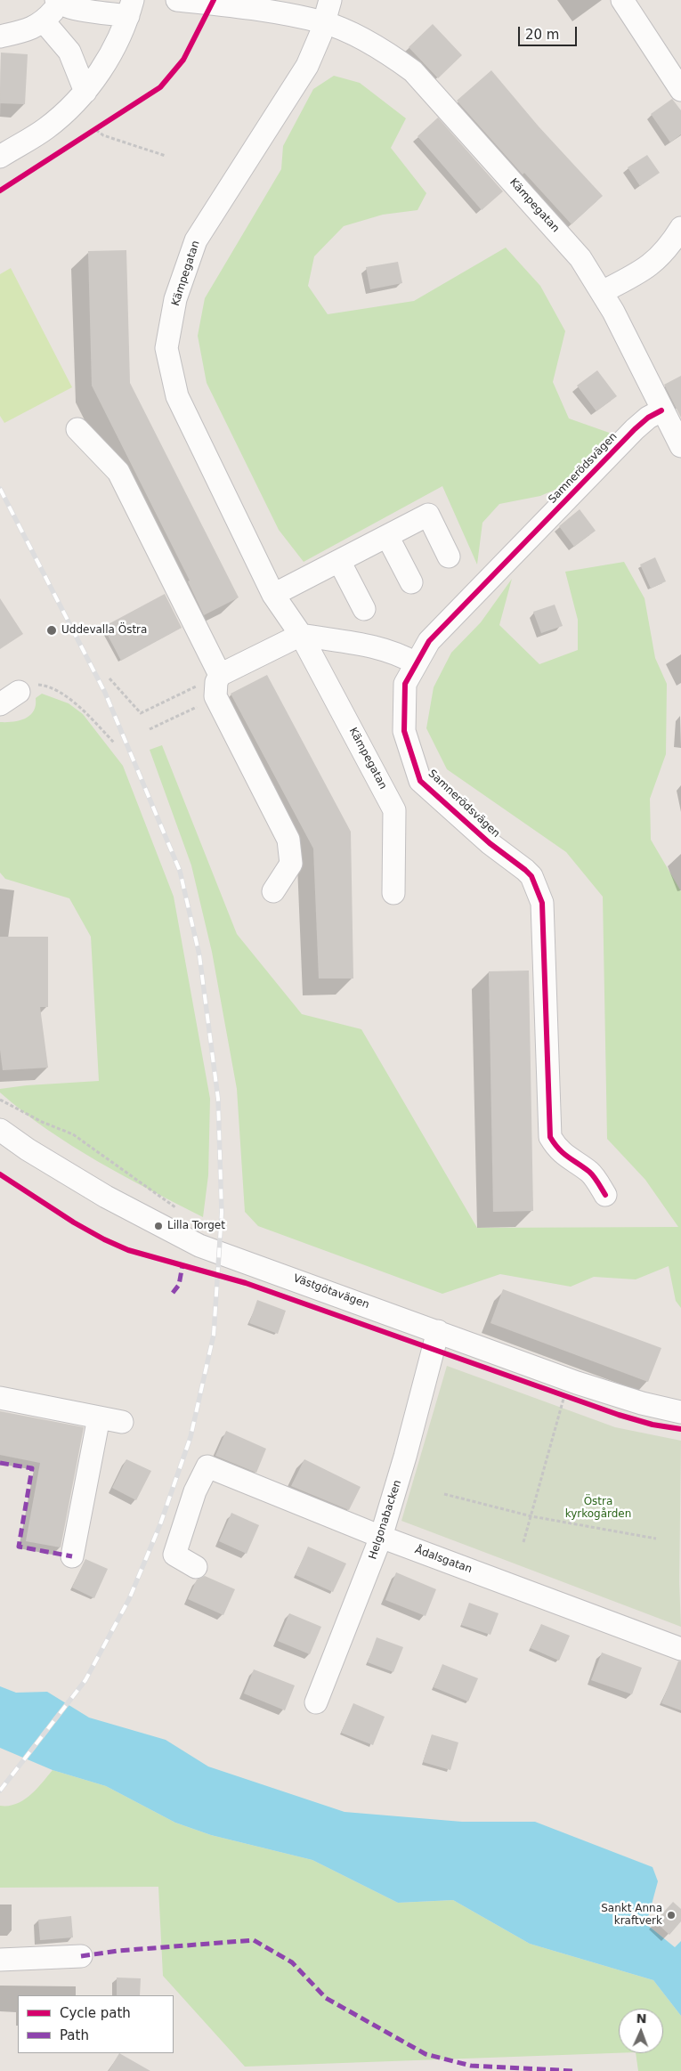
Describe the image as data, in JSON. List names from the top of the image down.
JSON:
{
  "streets": {
    "street": [
      "Kämpegatan",
      "Samnerödsvägen",
      "Västgötavägen",
      "Helgonabacken",
      "Ådalsgatan"
    ]
  },
  "crossings": [
    ["Kämpegatan", "Samnerödsvägen"],
    ["Västgötavägen", "Helgonabacken"],
    ["Helgonabacken", "Ådalsgatan"]
  ],
  "parks": ["Östra kyrkogården"],
  "places": ["Uddevalla Östra", "Lilla Torget", "Sankt Anna kraftverk"],
  "legend": ["Cycle path", "Path"],
  "scale_bar": "20 m",
  "north": "top"
}
